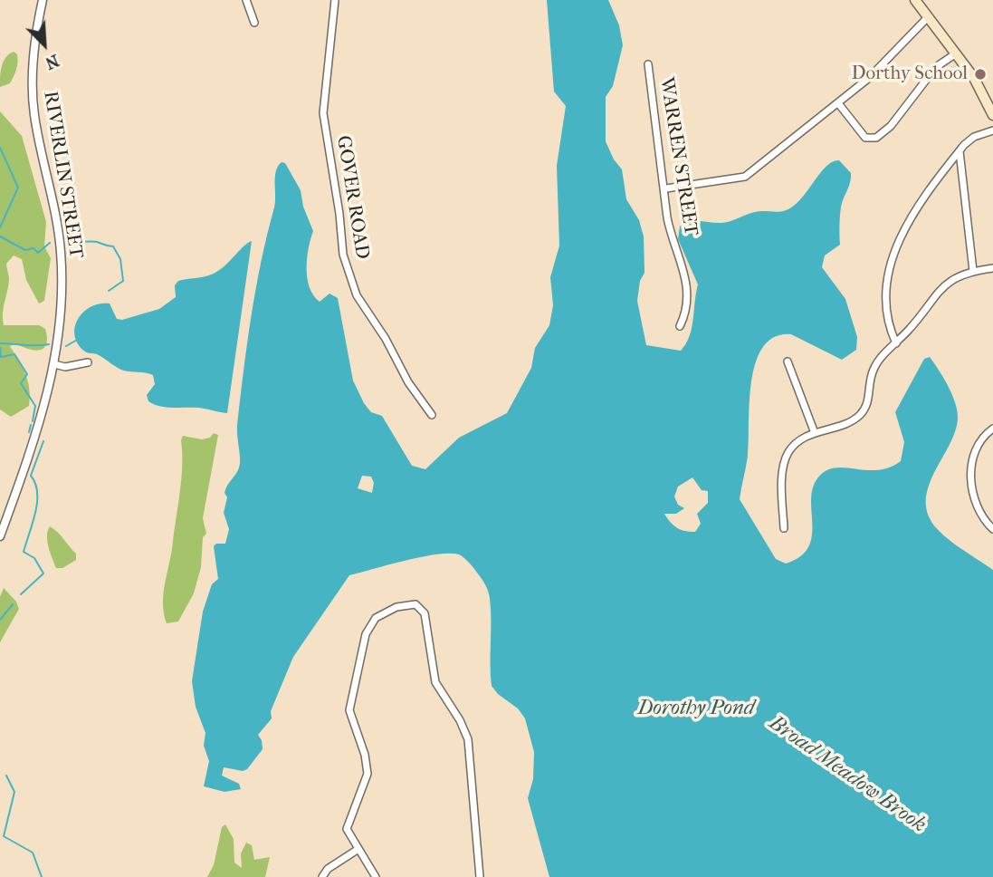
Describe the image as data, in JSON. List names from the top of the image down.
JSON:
{
  "streets": {
    "street": ["WARREN STREET", "RIVERLIN STREET", "GOVER ROAD"]
  },
  "water": ["Dorothy Pond", "Broad Meadow Brook"],
  "places": ["Dorthy School"],
  "north": "bottom right"
}
